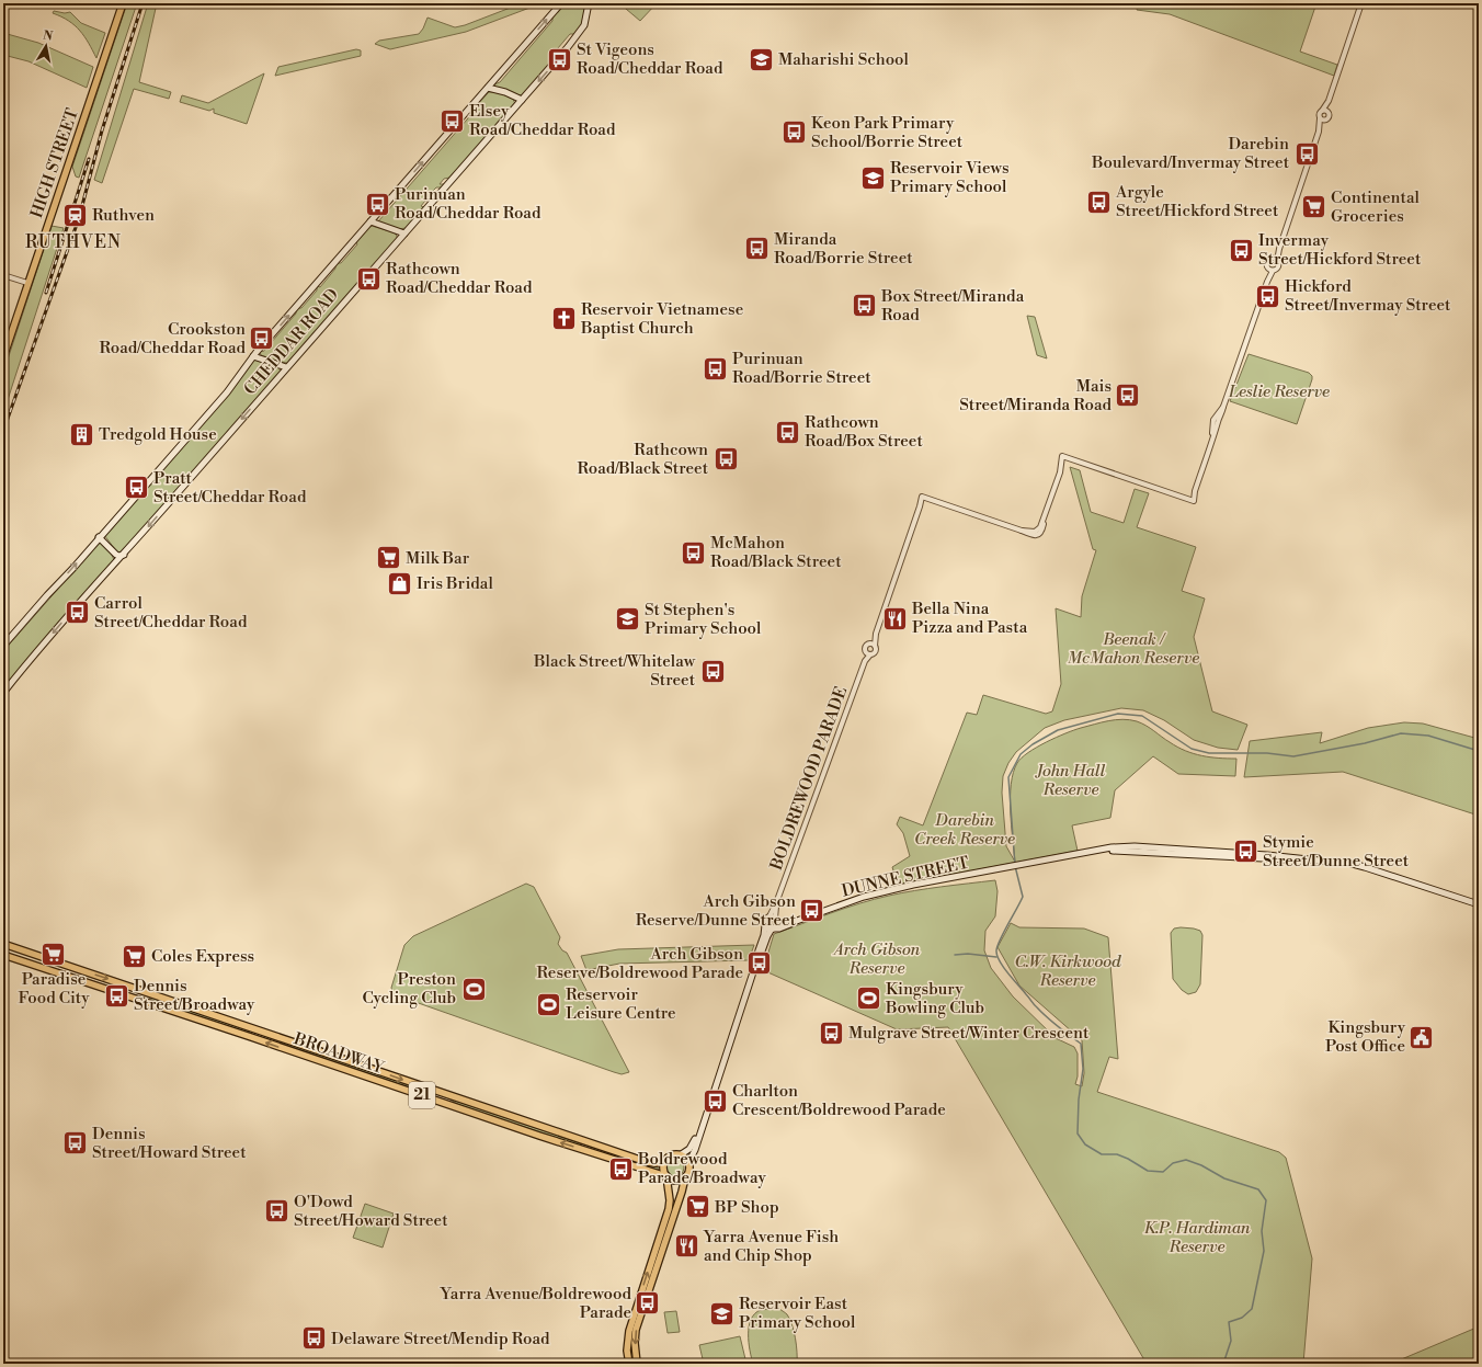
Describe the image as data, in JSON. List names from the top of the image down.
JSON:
{
  "streets": {
    "main road": [
      "HIGH STREET",
      "CHEDDAR ROAD",
      "DUNNE STREET",
      "BROADWAY",
      "21"
    ],
    "street": ["BOLDREWOOD PARADE"]
  },
  "crossings": [
    ["BOLDREWOOD PARADE", "DUNNE STREET"],
    ["BROADWAY", "21"]
  ],
  "districts": ["RUTHVEN"],
  "parks": [
    "Leslie Reserve",
    "Beenak / McMahon Reserve",
    "John Hall Reserve",
    "Darebin Creek Reserve",
    "Arch Gibson Reserve",
    "C.W. Kirkwood Reserve",
    "K.P. Hardiman Reserve"
  ],
  "places": {
    "bus stop": [
      "St Vigeons Road/Cheddar Road",
      "Elsey Road/Cheddar Road",
      "Keon Park Primary School/Borrie Street",
      "Darebin Boulevard/Invermay Street",
      "Argyle Street/Hickford Street",
      "Purinuan Road/Cheddar Road",
      "Miranda Road/Borrie Street",
      "Invermay Street/Hickford Street",
      "Rathcown Road/Cheddar Road",
      "Hickford Street/Invermay Street",
      "Box Street/Miranda Road",
      "Crookston Road/Cheddar Road",
      "Purinuan Road/Borrie Street",
      "Mais Street/Miranda Road",
      "Rathcown Road/Box Street",
      "Rathcown Road/Black Street",
      "Pratt Street/Cheddar Road",
      "McMahon Road/Black Street",
      "Carrol Street/Cheddar Road",
      "Black Street/Whitelaw Street",
      "Stymie Street/Dunne Street",
      "Arch Gibson Reserve/Dunne Street",
      "Arch Gibson Reserve/Boldrewood Parade",
      "Dennis Street/Broadway",
      "Mulgrave Street/Winter Crescent",
      "Charlton Crescent/Boldrewood Parade",
      "Dennis Street/Howard Street",
      "Boldrewood Parade/Broadway",
      "O'Dowd Street/Howard Street",
      "Yarra Avenue/Boldrewood Parade",
      "Delaware Street/Mendip Road"
    ],
    "school or university": [
      "Maharishi School",
      "Reservoir Views Primary School",
      "St Stephen's Primary School",
      "Reservoir East Primary School"
    ],
    "supermarket": [
      "Continental Groceries",
      "Milk Bar",
      "Paradise Food City",
      "Coles Express",
      "BP Shop"
    ],
    "station": ["Ruthven"],
    "church": ["Reservoir Vietnamese Baptist Church"],
    "building": ["Tredgold House"],
    "shop": ["Iris Bridal"],
    "restaurant": ["Bella Nina Pizza and Pasta", "Yarra Avenue Fish and Chip Shop"],
    "sports": ["Preston Cycling Club", "Kingsbury Bowling Club", "Reservoir Leisure Centre"],
    "public building": ["Kingsbury Post Office"]
  },
  "north": "top"
}
